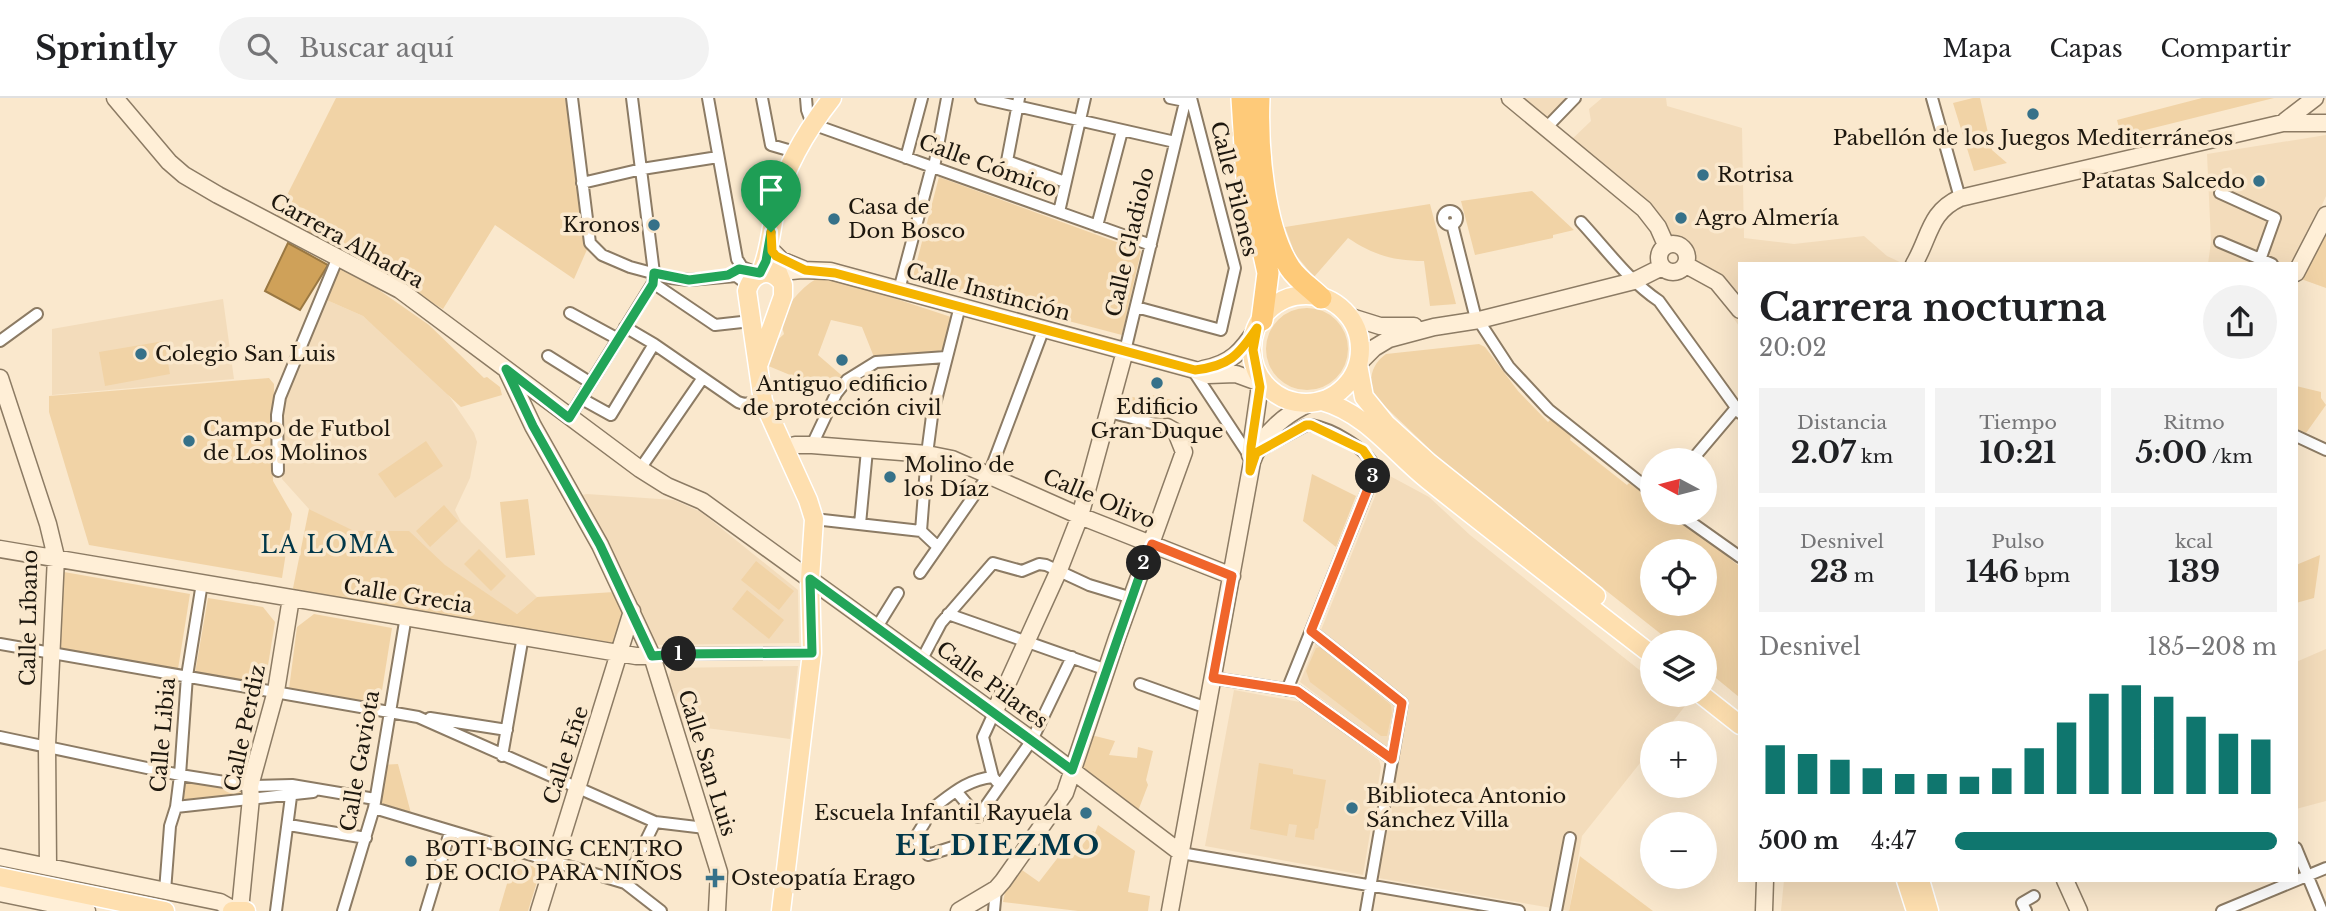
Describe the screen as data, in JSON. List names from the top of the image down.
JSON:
{
  "streets": {
    "street": [
      "Calle Cómico",
      "Calle Pilones",
      "Carrera Alhadra",
      "Calle Gladiolo",
      "Calle Instinción",
      "Calle Olivo",
      "Calle Grecia",
      "Calle Líbano",
      "Calle Pilares",
      "Calle Perdiz",
      "Calle Libia",
      "Calle Eñe",
      "Calle Gaviota",
      "Calle San Luis"
    ]
  },
  "crossings": [
    ["Calle Cómico", "Calle Gladiolo"],
    ["Calle Pilones", "Calle Gladiolo"],
    ["Carrera Alhadra", "Calle Pilares"],
    ["Carrera Alhadra", "Calle San Luis"],
    ["Calle Gladiolo", "Calle Instinción"],
    ["Calle Gladiolo", "Calle Olivo"],
    ["Calle Gladiolo", "Calle Pilares"],
    ["Calle Grecia", "Calle Líbano"],
    ["Calle Grecia", "Calle Perdiz"],
    ["Calle Grecia", "Calle Libia"],
    ["Calle Grecia", "Calle Eñe"],
    ["Calle Grecia", "Calle Gaviota"],
    ["Calle Grecia", "Calle San Luis"],
    ["Calle Eñe", "Calle San Luis"]
  ],
  "districts": ["LA LOMA", "EL DIEZMO"],
  "places": {
    "other": [
      "Pabellón de los Juegos Mediterráneos",
      "Rotrisa",
      "Patatas Salcedo",
      "Agro Almería",
      "Casa de Don Bosco",
      "Kronos",
      "Colegio San Luis",
      "Antiguo edificio de protección civil",
      "Edificio Gran Duque",
      "Campo de Futbol de Los Molinos",
      "Molino de los Díaz",
      "Biblioteca Antonio Sánchez Villa",
      "Escuela Infantil Rayuela",
      "BOTI BOING CENTRO DE OCIO PARA NIÑOS"
    ],
    "health": ["Osteopatía Erago"]
  },
  "north": "left",
  "page": {
    "header": "Sprintly",
    "search": "Buscar aquí",
    "nav": ["Mapa", "Capas", "Compartir"],
    "heading": ["Carrera nocturna", "20:02"],
    "stats": [
      ["Distancia", "2.07 km"],
      ["Tiempo", "10:21"],
      ["Ritmo", "5:00 /km"],
      ["Desnivel", "23 m"],
      ["Pulso", "146 bpm"],
      ["kcal", "139"]
    ],
    "map_buttons": ["+", "−"],
    "pins": ["3", "2", "1"],
    "chart": ["Desnivel", "185–208 m"],
    "list": [
      {
        "name": "500 m",
        "note": "4:47"
      }
    ]
  }
}
